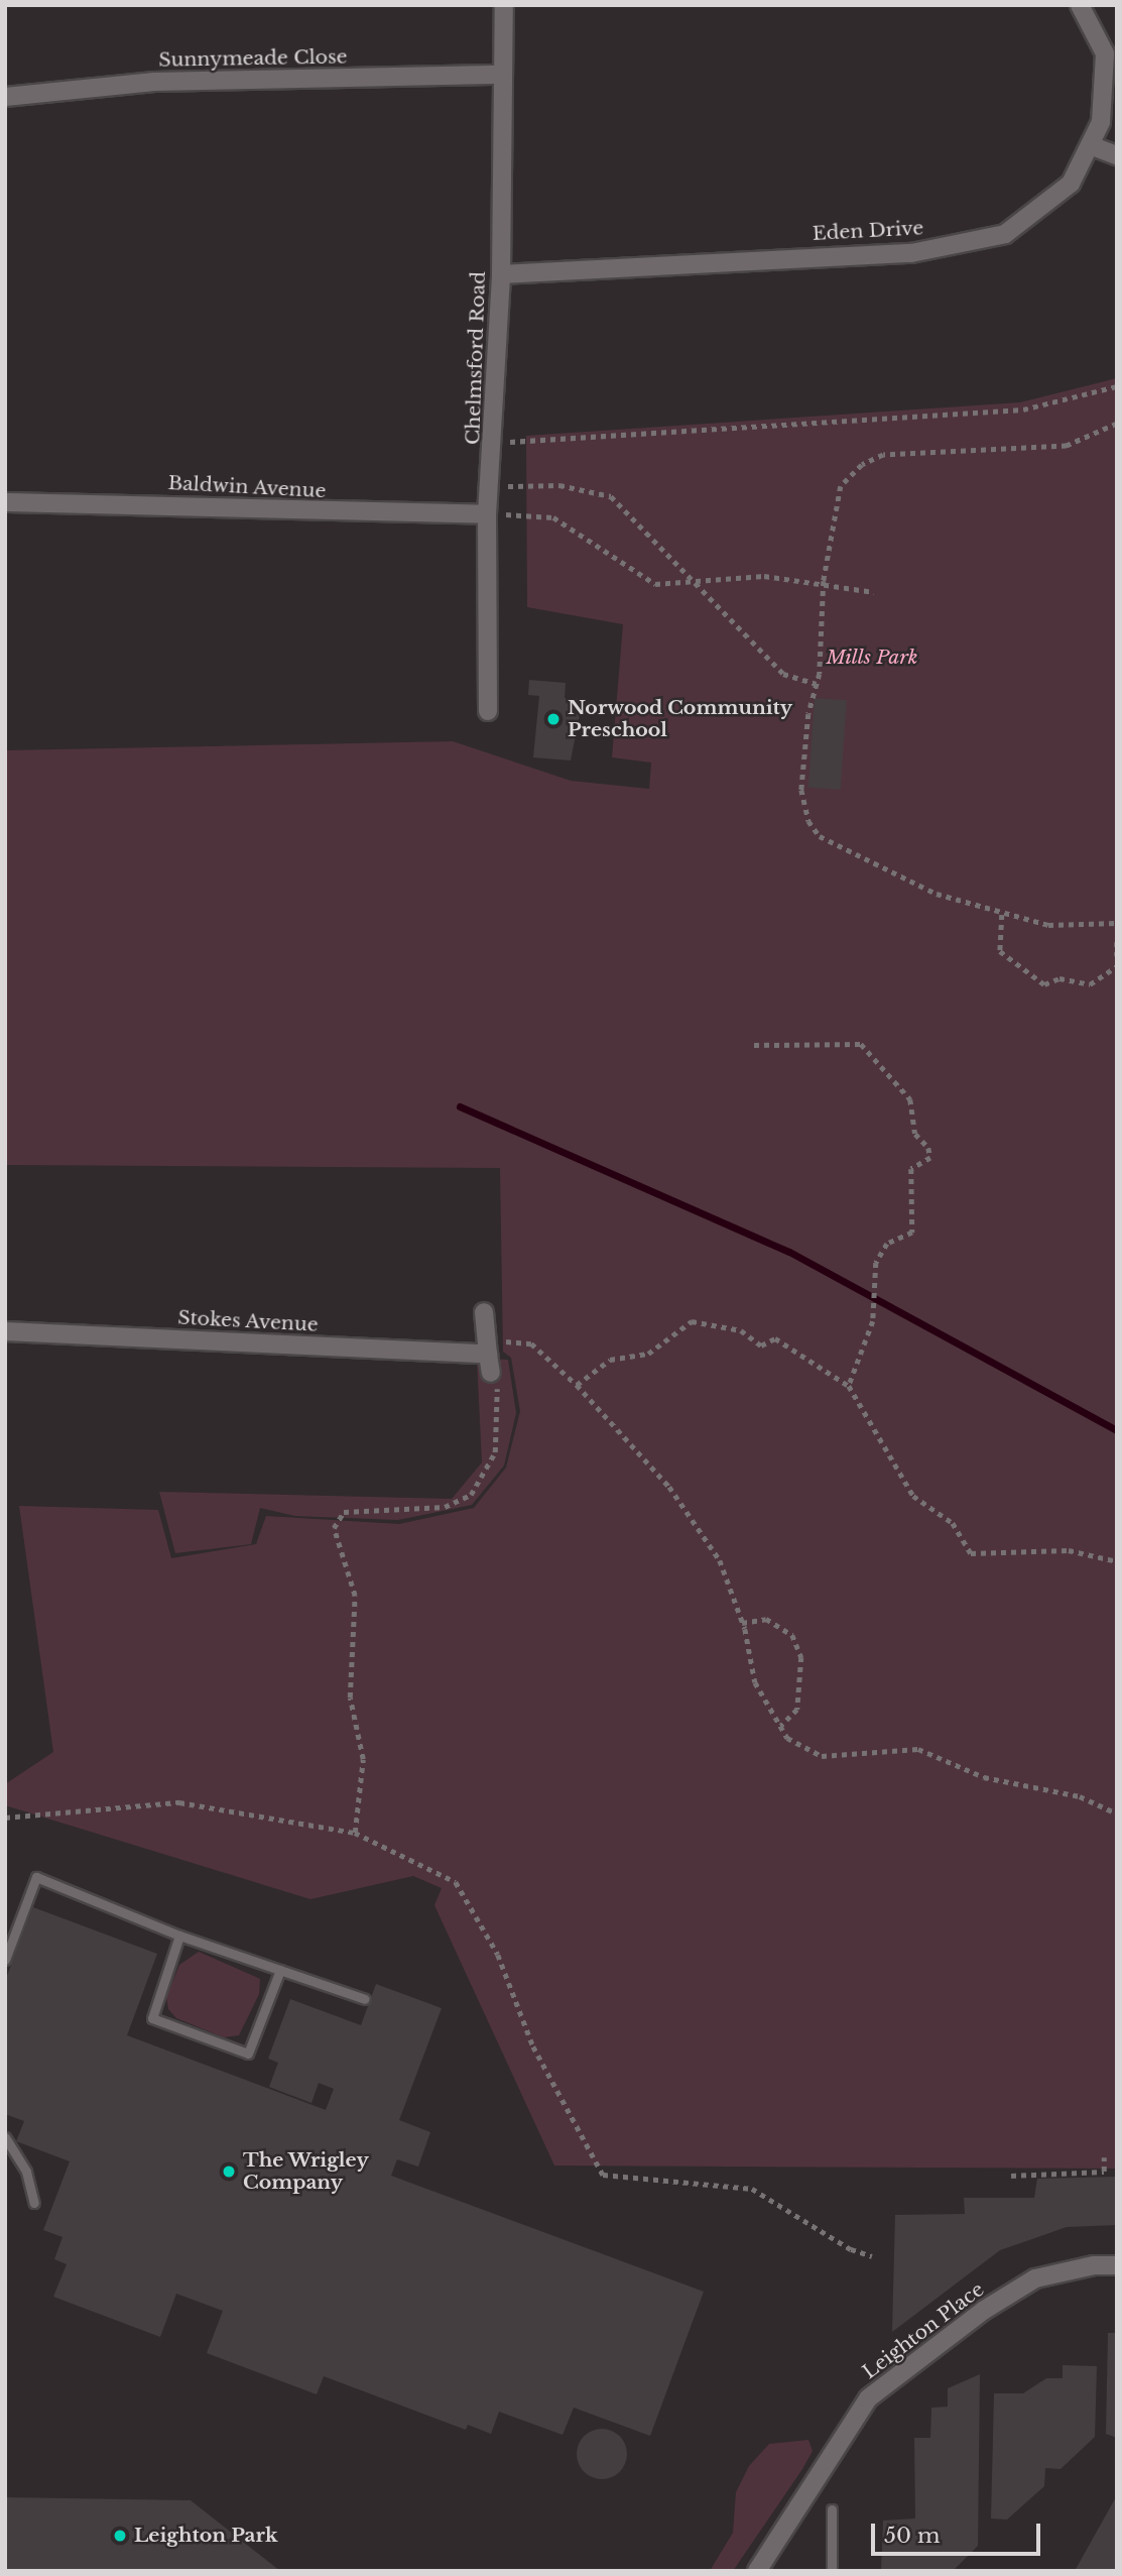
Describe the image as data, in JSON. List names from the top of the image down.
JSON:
{
  "streets": {
    "street": [
      "Sunnymeade Close",
      "Eden Drive",
      "Chelmsford Road",
      "Baldwin Avenue",
      "Stokes Avenue",
      "Leighton Place"
    ]
  },
  "crossings": [
    ["Sunnymeade Close", "Chelmsford Road"],
    ["Eden Drive", "Chelmsford Road"],
    ["Chelmsford Road", "Baldwin Avenue"]
  ],
  "parks": ["Mills Park"],
  "places": ["Norwood Community Preschool", "The Wrigley Company", "Leighton Park"],
  "scale_bar": "50 m"
}
